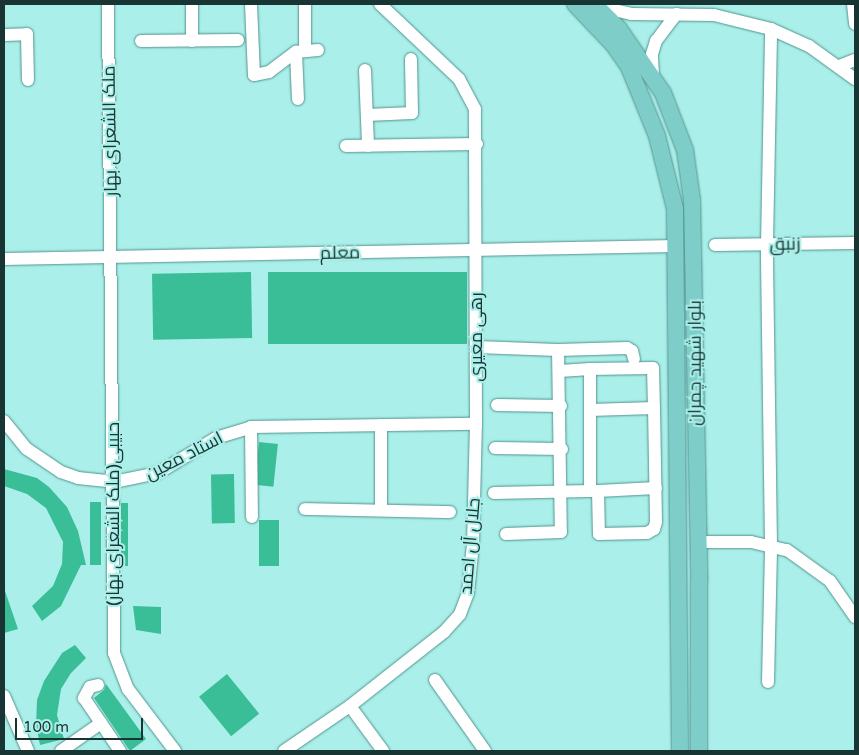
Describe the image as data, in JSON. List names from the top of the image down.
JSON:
{
  "streets": {
    "main road": ["بلوار شهید چمران"],
    "street": [
      "ملک الشعرای بهار",
      "زنبق",
      "معلم",
      "رهی معیری",
      "استاد معین",
      "حبیبی(ملک الشعرای بهار)",
      "جلال آل احمد"
    ]
  },
  "crossings": [
    ["ملک الشعرای بهار", "معلم"],
    ["ملک الشعرای بهار", "حبیبی(ملک الشعرای بهار)"],
    ["معلم", "رهی معیری"],
    ["معلم", "بلوار شهید چمران"],
    ["معلم", "حبیبی(ملک الشعرای بهار)"],
    ["رهی معیری", "استاد معین"],
    ["رهی معیری", "جلال آل احمد"],
    ["استاد معین", "حبیبی(ملک الشعرای بهار)"],
    ["استاد معین", "جلال آل احمد"]
  ],
  "scale_bar": "100 m"
}
